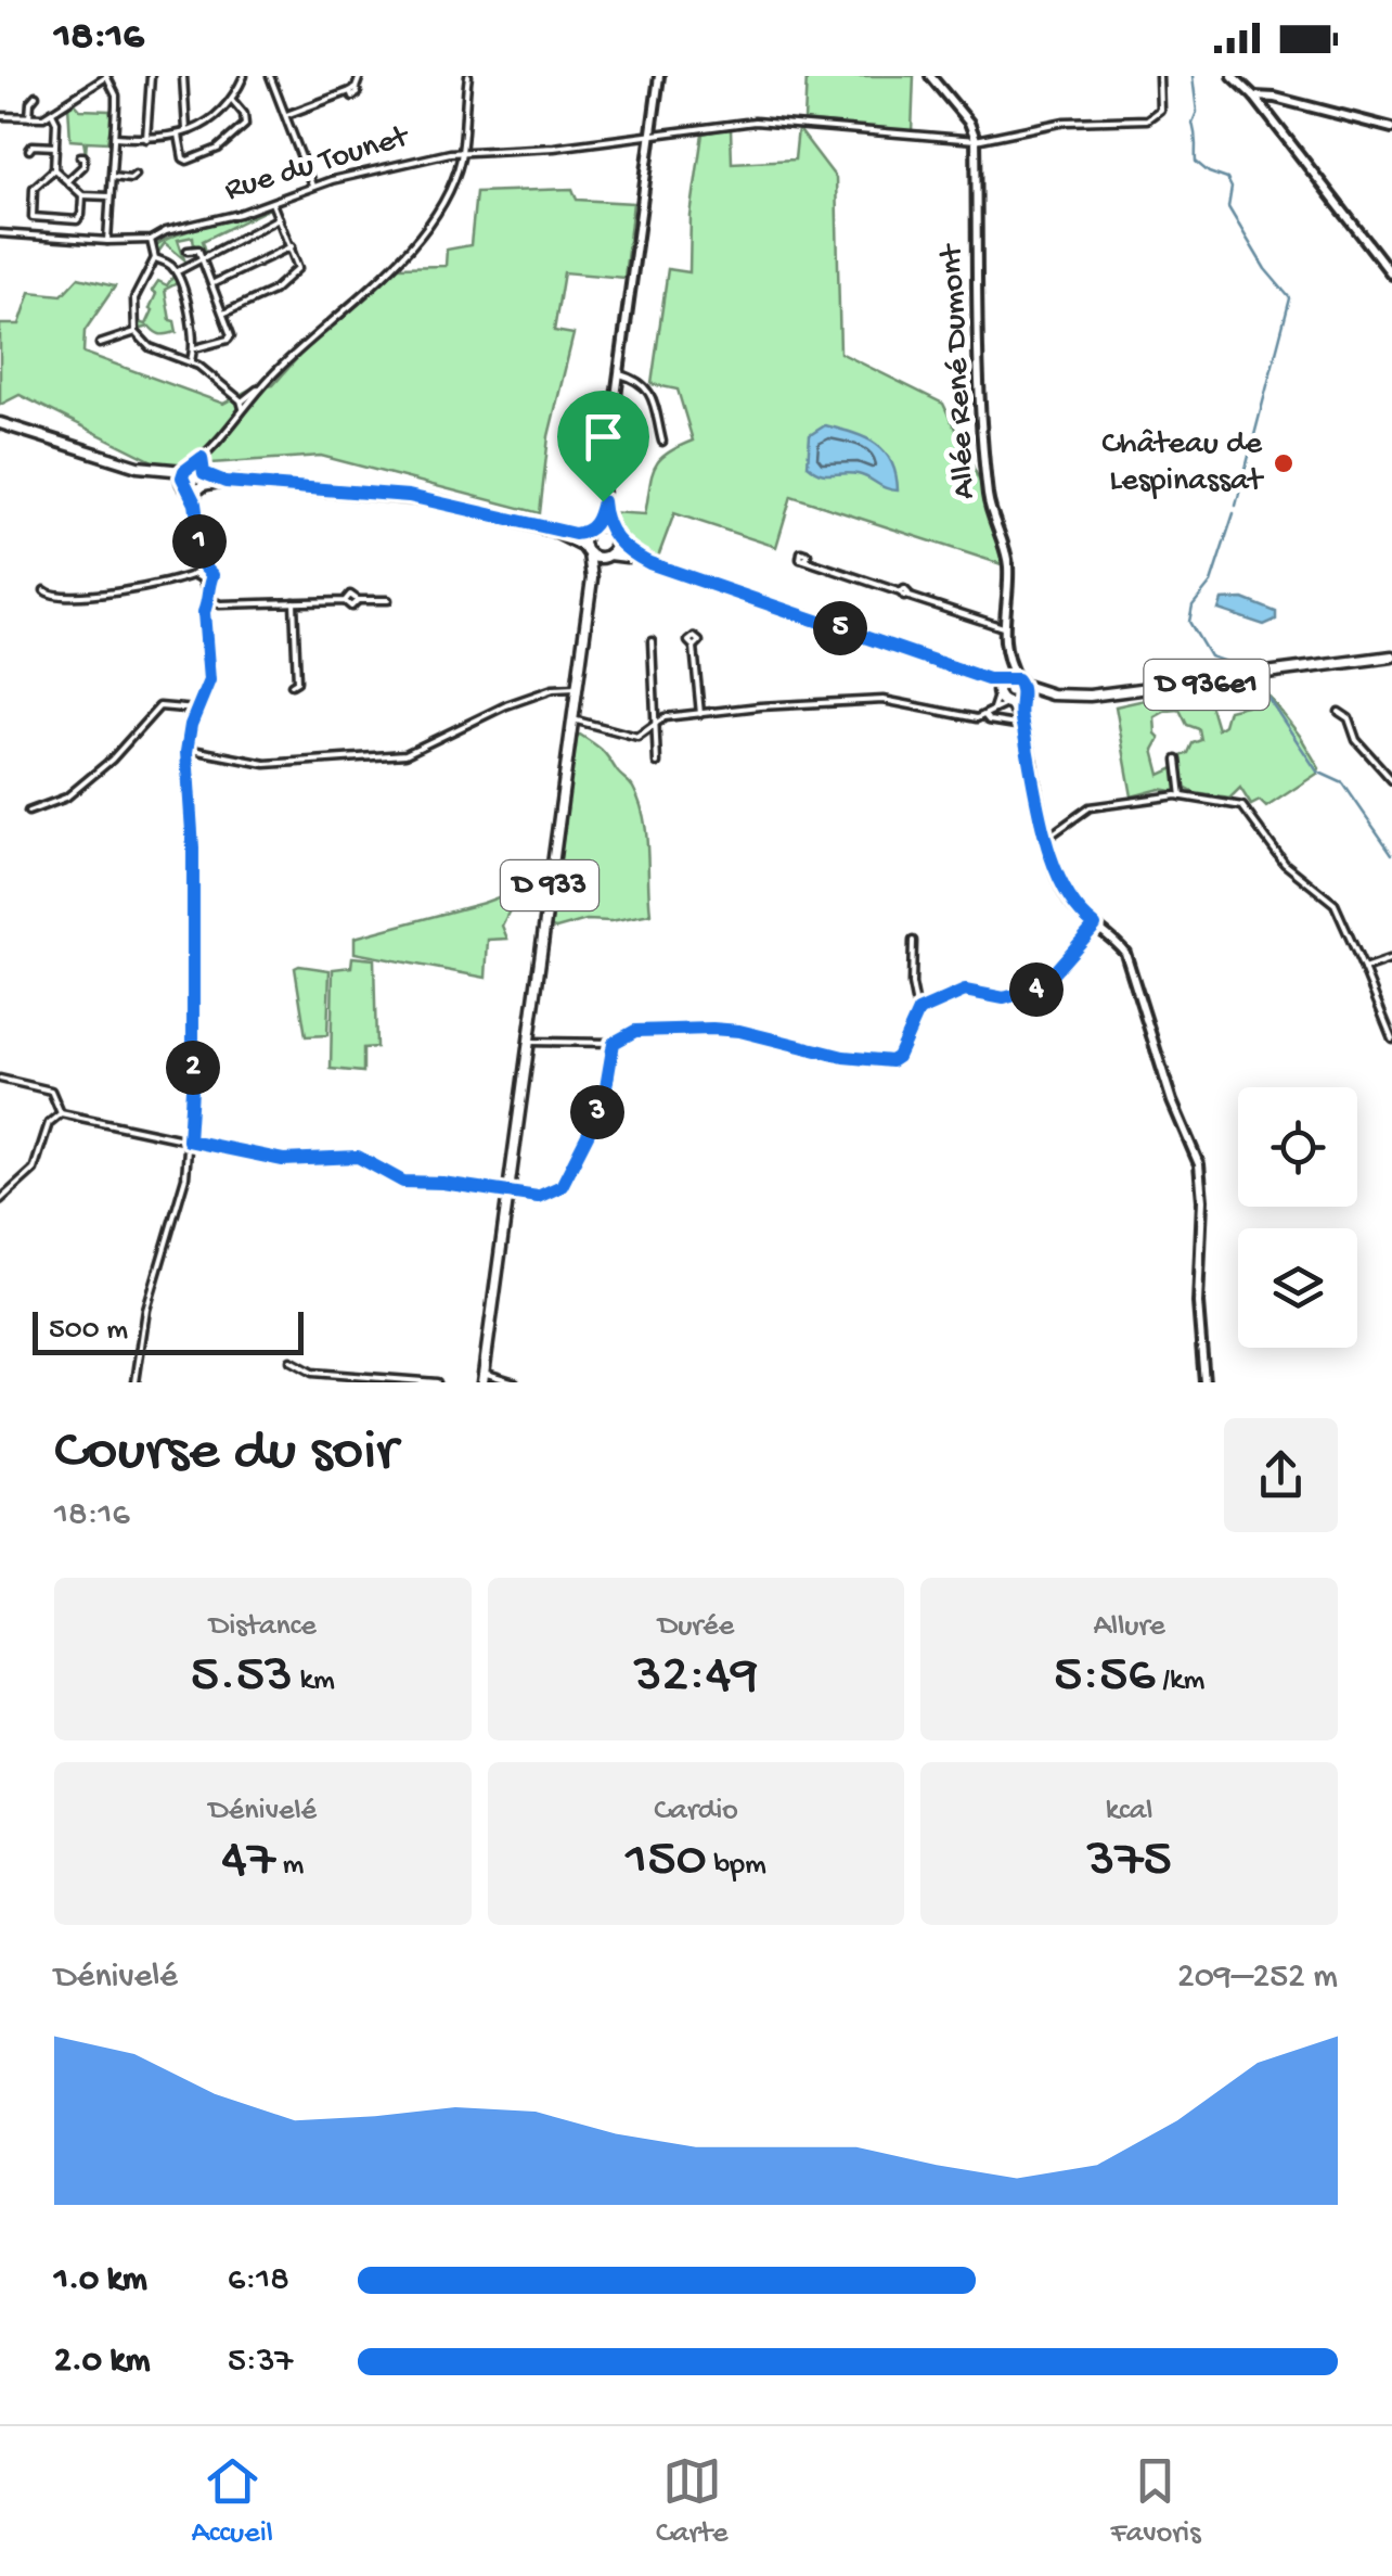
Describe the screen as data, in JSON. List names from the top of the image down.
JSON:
{
  "streets": {
    "main road": ["D 936e1", "D 933"],
    "street": ["Rue du Tounet", "Allée René Dumont"]
  },
  "crossings": [
    ["Rue du Tounet", "Allée René Dumont"],
    ["Allée René Dumont", "D 936e1"]
  ],
  "places": ["Château de Lespinassat"],
  "scale_bar": "500 m",
  "page": {
    "status": "18:16",
    "pins": [
      "1",
      "5",
      "4",
      "2",
      "3"
    ],
    "scale": "500 m",
    "heading": ["Course du soir", "18:16"],
    "stats": [
      ["Distance", "5.53 km"],
      ["Durée", "32:49"],
      ["Allure", "5:56 /km"],
      ["Dénivelé", "47 m"],
      ["Cardio", "150 bpm"],
      ["kcal", "375"]
    ],
    "chart": ["Dénivelé", "209–252 m"],
    "list": [
      {
        "name": "1.0 km",
        "note": "6:18"
      },
      {
        "name": "2.0 km",
        "note": "5:37"
      }
    ],
    "tabs": ["Accueil", "Carte", "Favoris"]
  }
}
